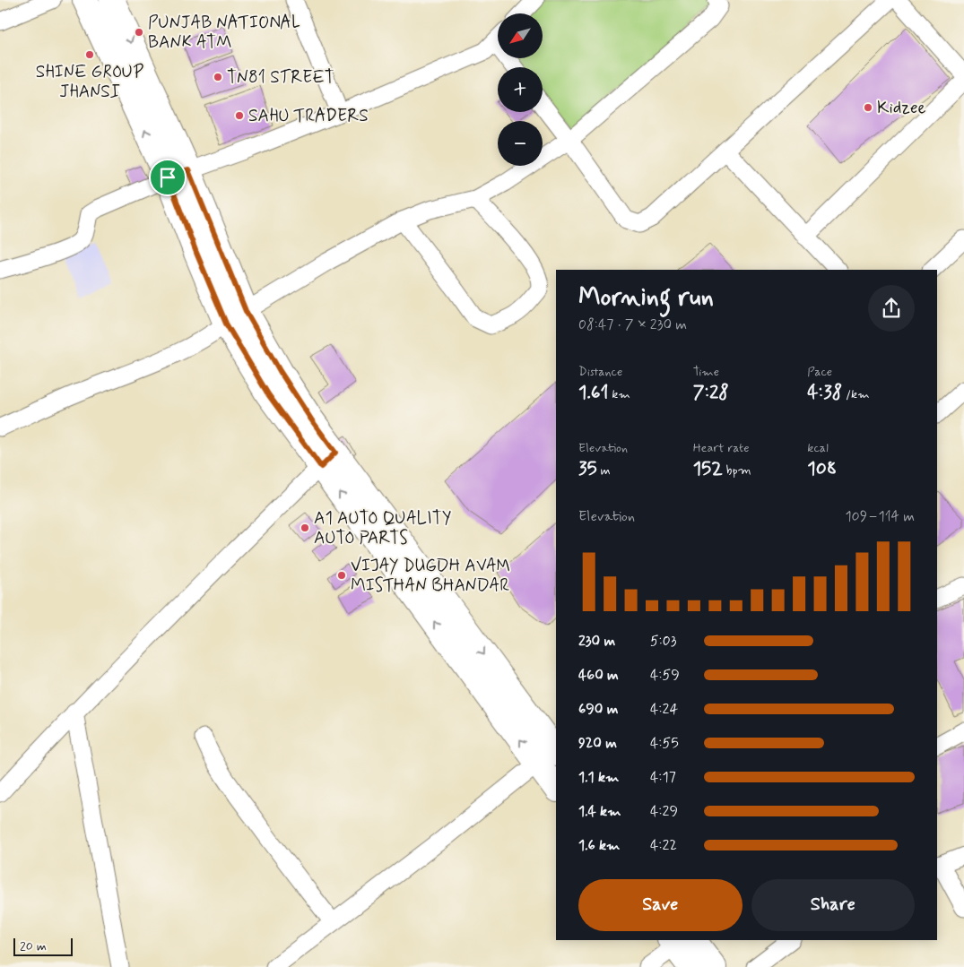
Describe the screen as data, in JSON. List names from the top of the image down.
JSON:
{
  "places": [
    "PUNJAB NATIONAL BANK ATM",
    "SHINE GROUP JHANSI",
    "TN81 STREET",
    "Kidzee",
    "SAHU TRADERS",
    "A1 AUTO QUALITY AUTO PARTS",
    "VIJAY DUGDH AVAM MISTHAN BHANDAR"
  ],
  "scale_bar": "20 m",
  "north": "bottom left",
  "page": {
    "map_buttons": ["+", "−"],
    "heading": ["Morning run", "08:47 · 7 × 230 m"],
    "stats": [
      ["Distance", "1.61 km"],
      ["Time", "7:28"],
      ["Pace", "4:38 /km"],
      ["Elevation", "35 m"],
      ["Heart rate", "152 bpm"],
      ["kcal", "108"]
    ],
    "chart": ["Elevation", "109–114 m"],
    "list": [
      {
        "name": "230 m",
        "note": "5:03"
      },
      {
        "name": "460 m",
        "note": "4:59"
      },
      {
        "name": "690 m",
        "note": "4:24"
      },
      {
        "name": "920 m",
        "note": "4:55"
      },
      {
        "name": "1.1 km",
        "note": "4:17"
      },
      {
        "name": "1.4 km",
        "note": "4:29"
      },
      {
        "name": "1.6 km",
        "note": "4:22"
      }
    ],
    "buttons": ["Save", "Share"],
    "scale": "20 m"
  }
}
